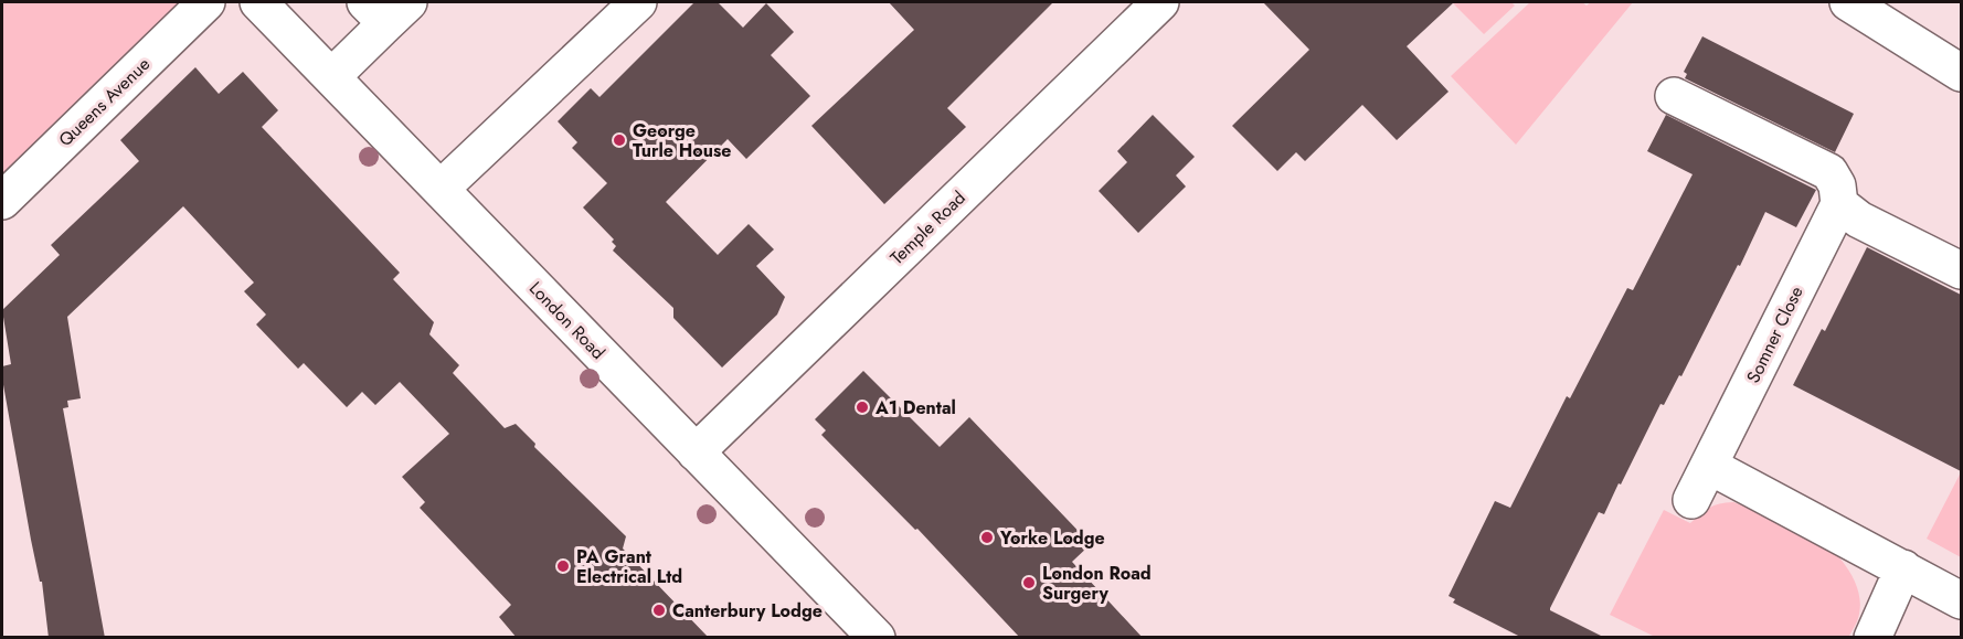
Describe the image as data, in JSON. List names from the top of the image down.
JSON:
{
  "streets": {
    "street": [
      "Queens Avenue",
      "Temple Road",
      "London Road",
      "Somner Close"
    ]
  },
  "crossings": [
    ["Temple Road", "London Road"]
  ],
  "places": [
    "George Turle House",
    "A1 Dental",
    "Yorke Lodge",
    "PA Grant Electrical Ltd",
    "London Road Surgery",
    "Canterbury Lodge"
  ]
}
